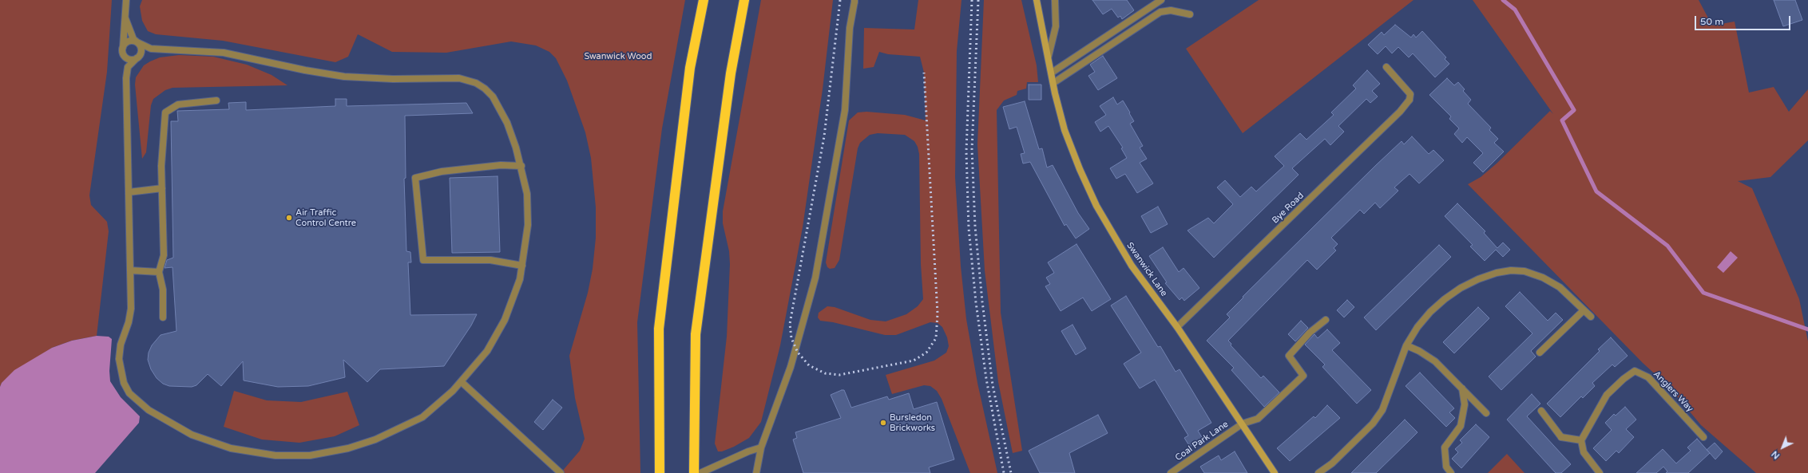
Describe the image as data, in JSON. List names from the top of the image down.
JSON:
{
  "streets": {
    "street": [
      "Bye Road",
      "Swanwick Lane",
      "Anglers Way",
      "Coal Park Lane"
    ]
  },
  "crossings": [
    ["Bye Road", "Swanwick Lane"],
    ["Swanwick Lane", "Coal Park Lane"]
  ],
  "parks": ["Swanwick Wood"],
  "places": ["Air Traffic Control Centre", "Bursledon Brickworks"],
  "scale_bar": "50 m",
  "north": "bottom left"
}
